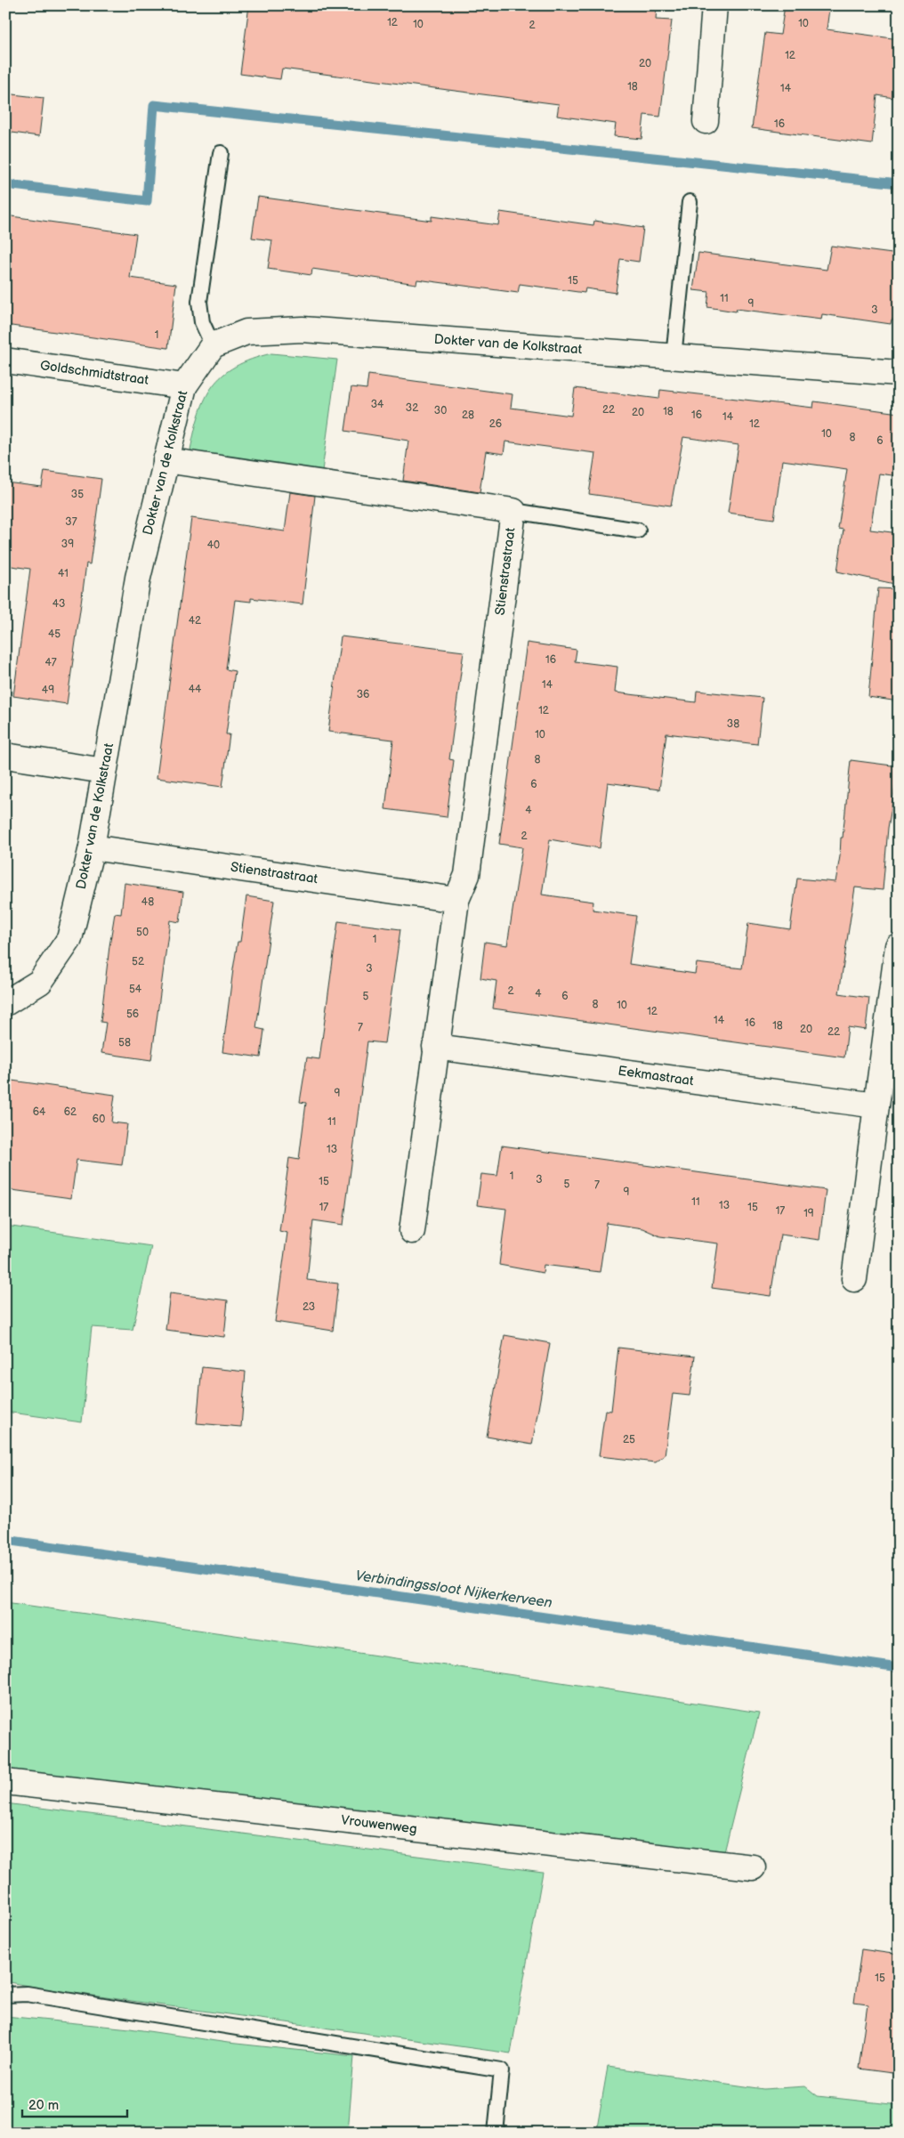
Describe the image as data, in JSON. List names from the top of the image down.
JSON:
{
  "streets": {
    "street": [
      "Dokter van de Kolkstraat",
      "Goldschmidtstraat",
      "Stienstrastraat",
      "Eekmastraat",
      "Vrouwenweg"
    ]
  },
  "crossings": [
    ["Dokter van de Kolkstraat", "Goldschmidtstraat"],
    ["Dokter van de Kolkstraat", "Stienstrastraat"],
    ["Stienstrastraat", "Eekmastraat"]
  ],
  "water": ["Verbindingssloot Nijkerkerveen"],
  "house_numbers": [
    "12",
    "10",
    "10",
    "2",
    "12",
    "20",
    "18",
    "14",
    "16",
    "15",
    "11",
    "9",
    "3",
    "1",
    "34",
    "32",
    "22",
    "30",
    "18",
    "20",
    "28",
    "16",
    "14",
    "26",
    "12",
    "10",
    "8",
    "6",
    "35",
    "37",
    "39",
    "40",
    "41",
    "43",
    "42",
    "45",
    "16",
    "47",
    "14",
    "44",
    "49",
    "36",
    "12",
    "38",
    "10",
    "8",
    "6",
    "4",
    "2",
    "48",
    "50",
    "1",
    "52",
    "3",
    "54",
    "2",
    "4",
    "5",
    "6",
    "8",
    "10",
    "12",
    "56",
    "14",
    "16",
    "18",
    "7",
    "20",
    "22",
    "58",
    "9",
    "64",
    "62",
    "60",
    "11",
    "13",
    "1",
    "3",
    "15",
    "5",
    "7",
    "9",
    "11",
    "13",
    "17",
    "15",
    "17",
    "19",
    "23",
    "25",
    "15"
  ],
  "scale_bar": "20 m"
}
